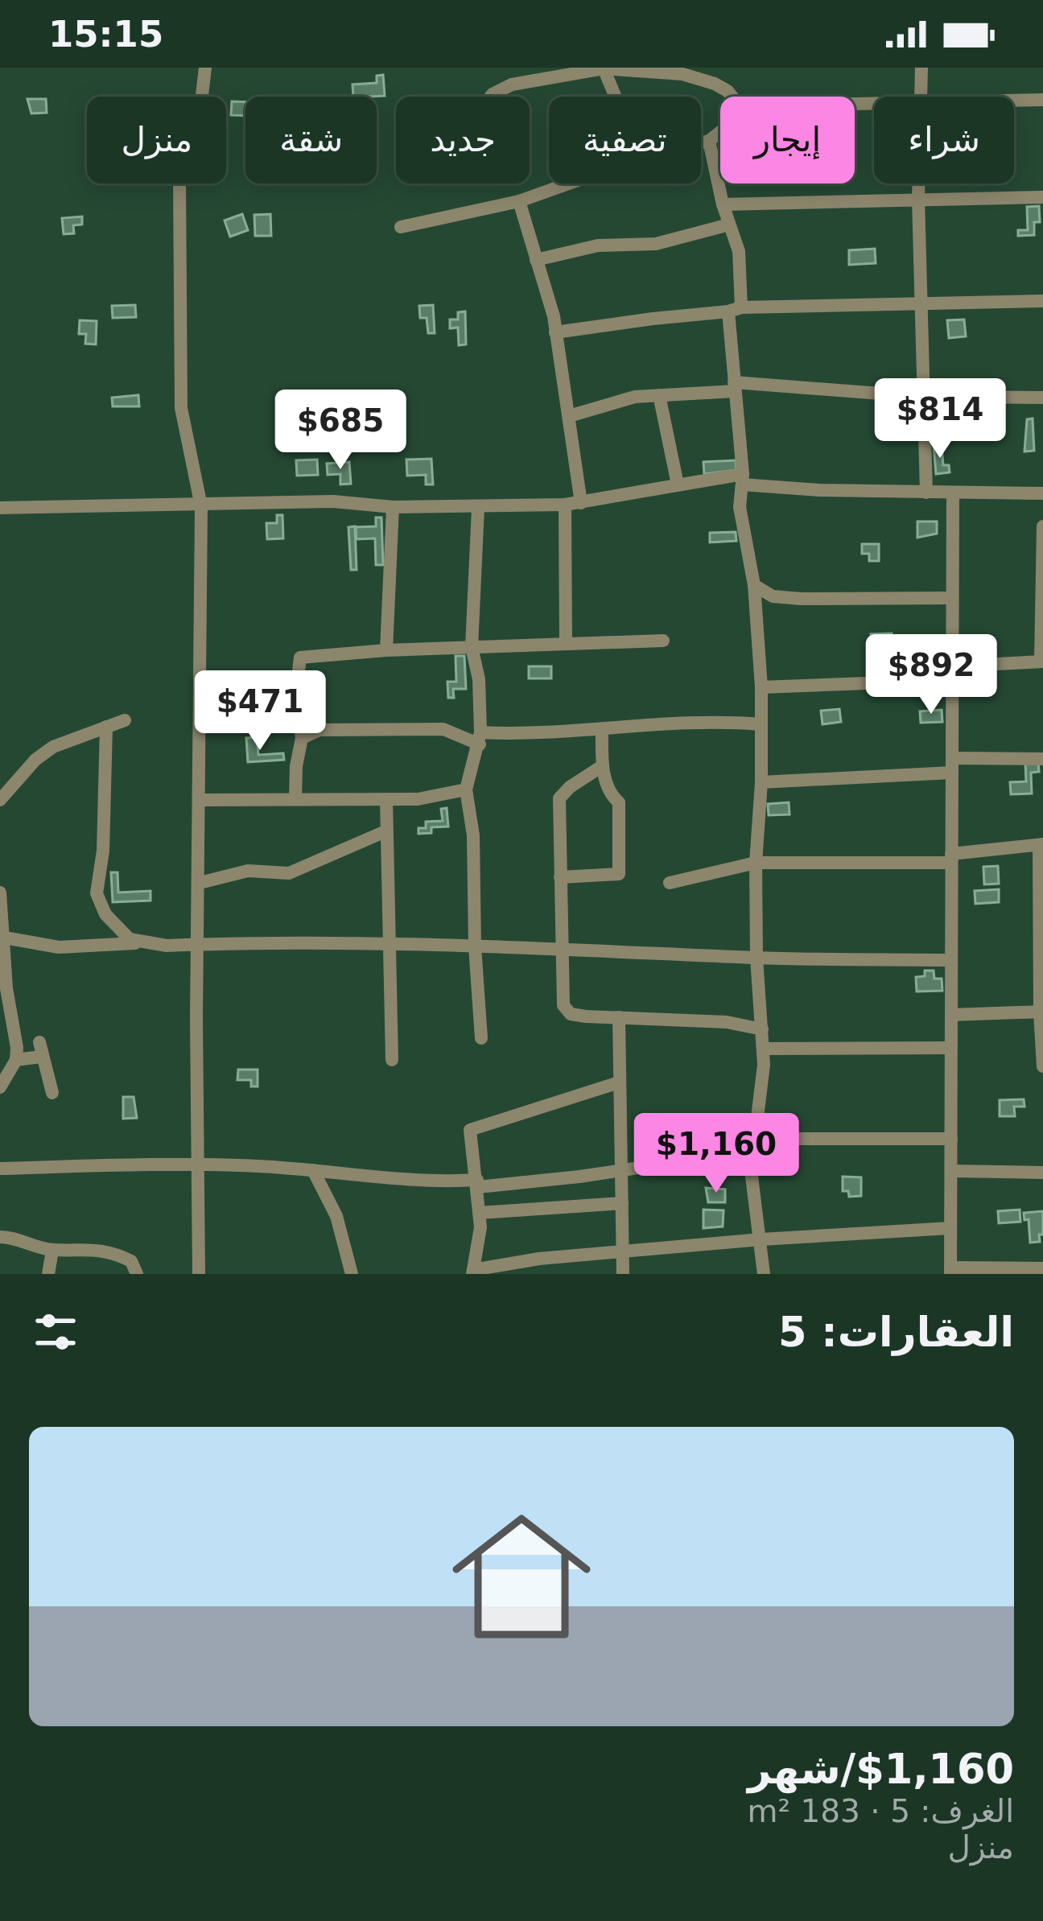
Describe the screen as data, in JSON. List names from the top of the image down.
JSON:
{
  "page": {
    "status": "15:15",
    "chip": [
      "شراء",
      "إيجار",
      "تصفية",
      "جديد",
      "شقة",
      "منزل"
    ],
    "price": [
      "$814",
      "$685",
      "$892",
      "$471",
      "$1,160"
    ],
    "heading": "العقارات: 5",
    "list": [
      {
        "name": "$1,160/شهر",
        "note": "الغرف: 5 · 183 m² · منزل"
      }
    ]
  }
}
